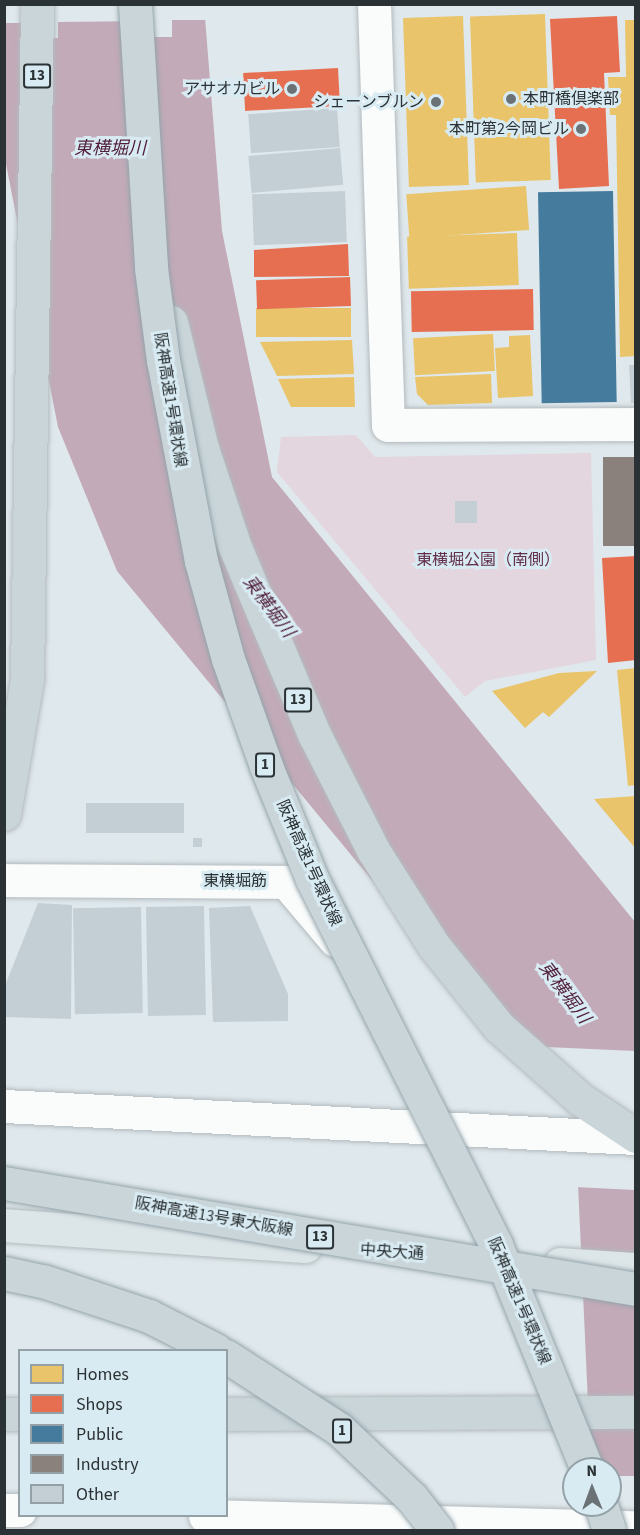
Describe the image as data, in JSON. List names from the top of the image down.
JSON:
{
  "streets": {
    "highway": [
      "13",
      "阪神高速1号環状線",
      "1",
      "阪神高速13号東大阪線"
    ],
    "main road": ["中央大通"],
    "street": ["東横堀筋"]
  },
  "crossings": [
    ["13", "阪神高速1号環状線"]
  ],
  "water": ["東横堀川"],
  "parks": ["東横堀公園（南側）"],
  "places": [
    "アサオカビル",
    "本町橋倶楽部",
    "シェーンブルン",
    "本町第2今岡ビル"
  ],
  "legend": [
    "Homes",
    "Shops",
    "Public",
    "Industry",
    "Other"
  ],
  "north": "top"
}
